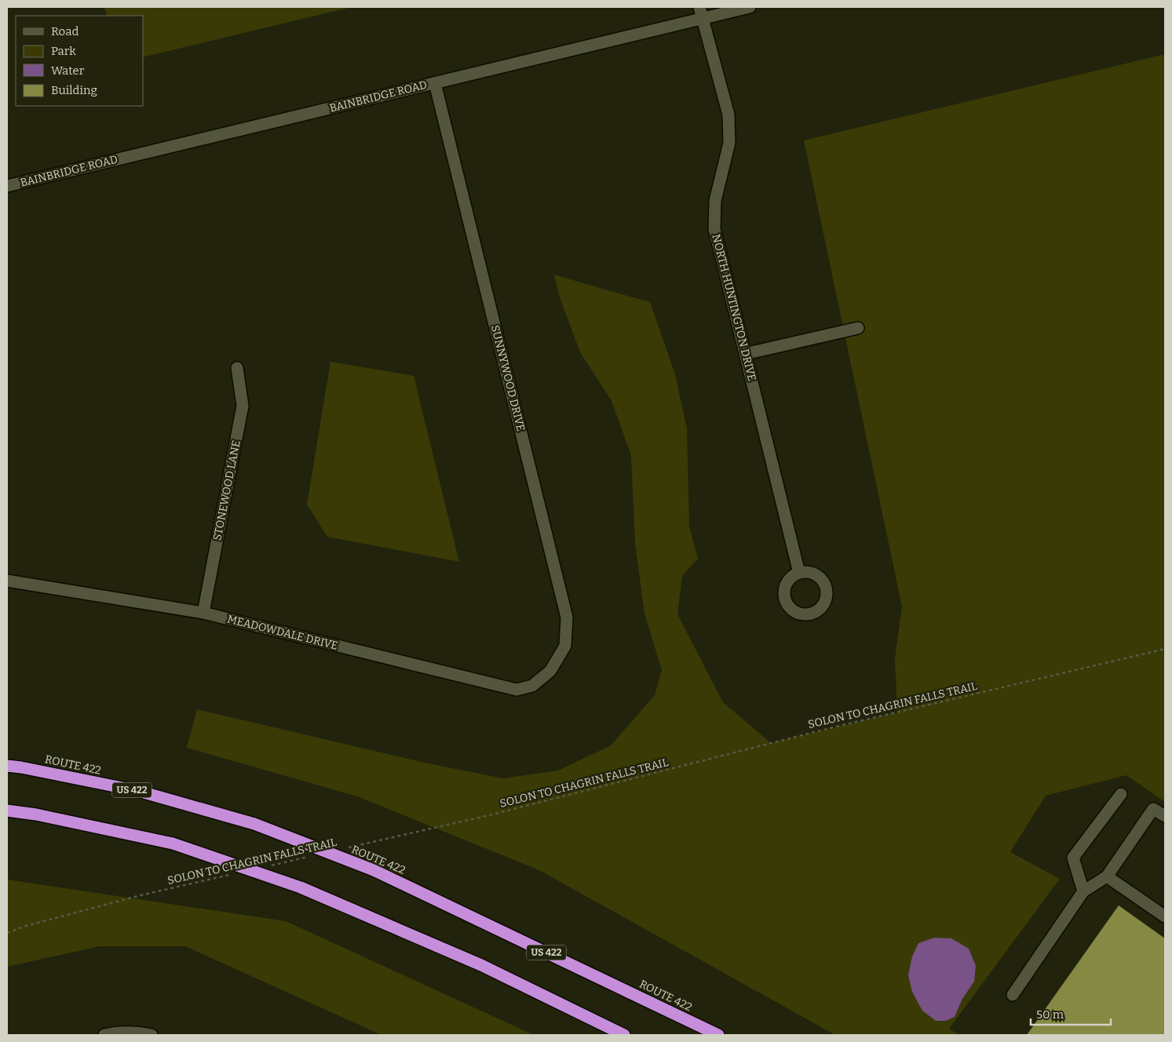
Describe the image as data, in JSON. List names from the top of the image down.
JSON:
{
  "streets": {
    "highway": ["ROUTE 422", "US 422"],
    "street": [
      "BAINBRIDGE ROAD",
      "NORTH HUNTINGTON DRIVE",
      "SUNNYWOOD DRIVE",
      "STONEWOOD LANE",
      "MEADOWDALE DRIVE"
    ],
    "path": ["SOLON TO CHAGRIN FALLS TRAIL"]
  },
  "crossings": [
    ["BAINBRIDGE ROAD", "NORTH HUNTINGTON DRIVE"],
    ["BAINBRIDGE ROAD", "SUNNYWOOD DRIVE"],
    ["SUNNYWOOD DRIVE", "MEADOWDALE DRIVE"],
    ["STONEWOOD LANE", "MEADOWDALE DRIVE"]
  ],
  "legend": [
    "Road",
    "Park",
    "Water",
    "Building"
  ],
  "scale_bar": "50 m"
}
